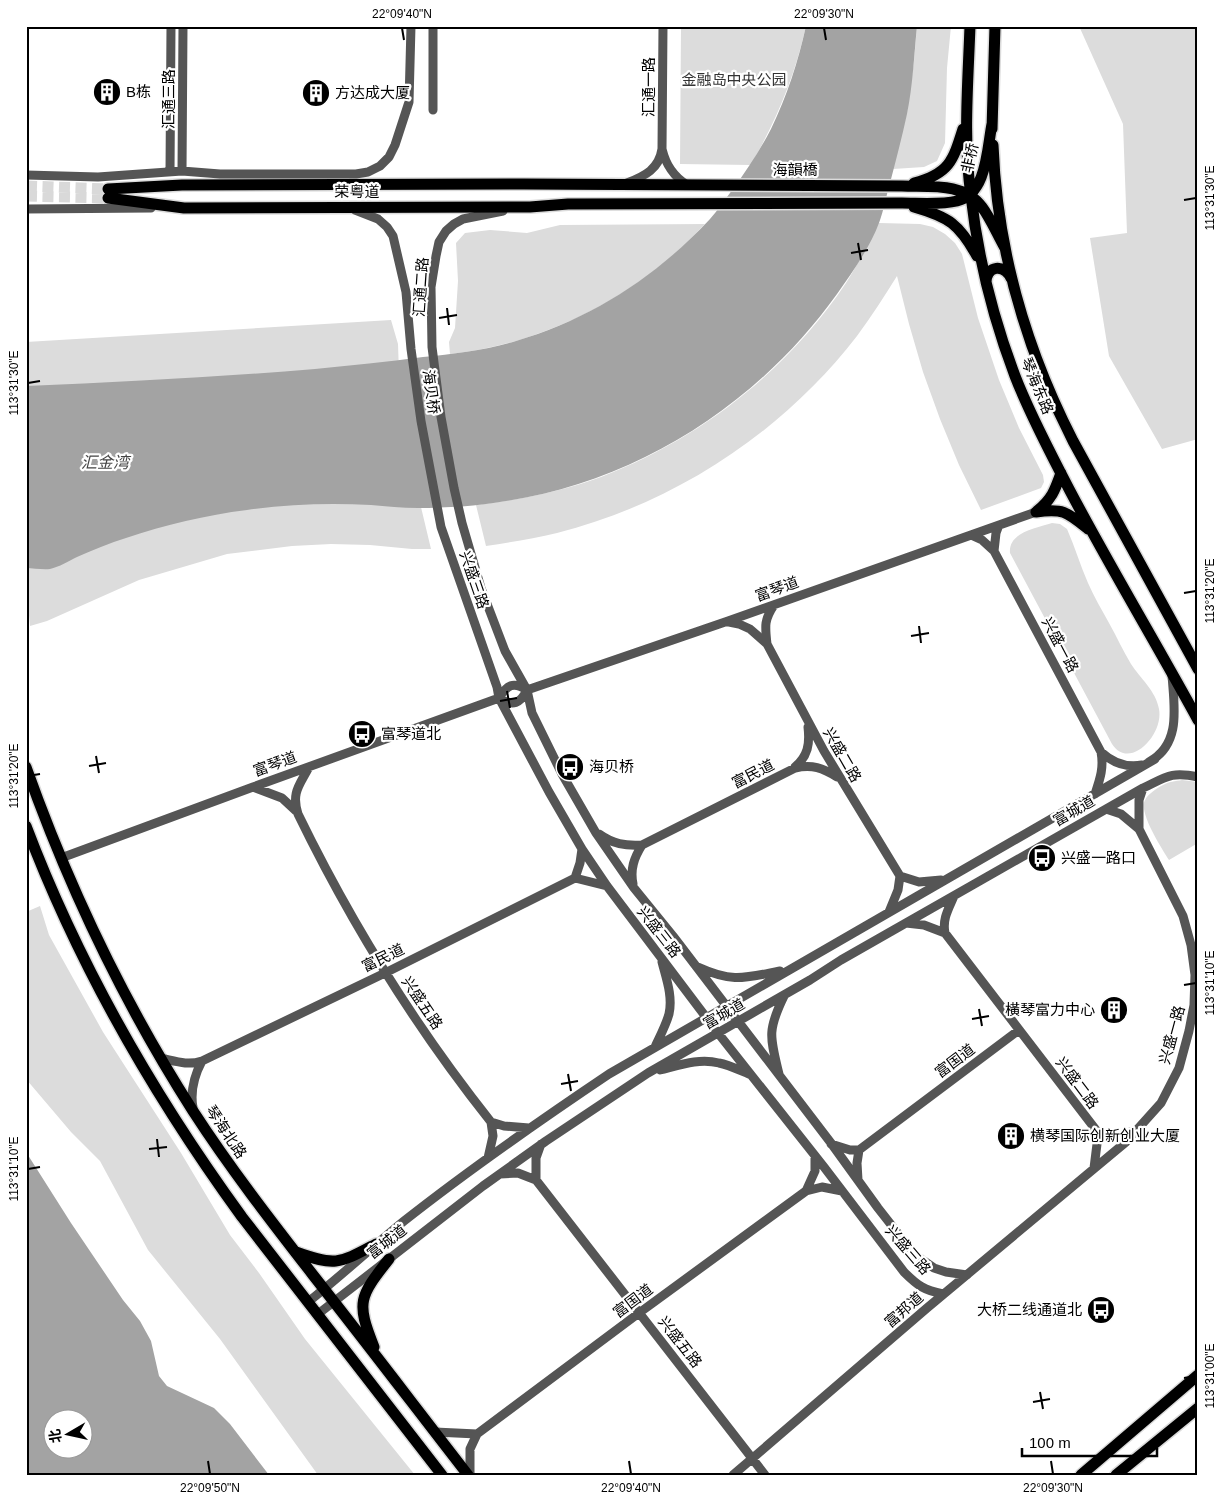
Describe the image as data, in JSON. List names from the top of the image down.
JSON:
{
  "streets": {
    "main road": [
      "非桥",
      "海韻橋",
      "荣粤道",
      "琴海东路",
      "琴海北路"
    ],
    "street": [
      "汇通一路",
      "汇通三路",
      "汇通二路",
      "海贝桥",
      "兴盛三路",
      "富琴道",
      "兴盛一路",
      "兴盛二路",
      "富民道",
      "富城道",
      "兴盛五路",
      "富国道",
      "富邦道"
    ]
  },
  "crossings": [
    ["汇通三路", "荣粤道"],
    ["非桥", "海韻橋"],
    ["非桥", "荣粤道"],
    ["非桥", "琴海东路"],
    ["海韻橋", "荣粤道"],
    ["荣粤道", "汇通二路"],
    ["汇通二路", "海贝桥"],
    ["琴海东路", "富城道"],
    ["海贝桥", "兴盛三路"],
    ["兴盛三路", "富琴道"],
    ["兴盛三路", "富城道"],
    ["兴盛三路", "富邦道"],
    ["富琴道", "兴盛一路"],
    ["富琴道", "兴盛二路"],
    ["富琴道", "琴海北路"],
    ["兴盛一路", "富城道"],
    ["兴盛一路", "富邦道"],
    ["兴盛二路", "富民道"],
    ["兴盛二路", "富国道"],
    ["富民道", "兴盛五路"],
    ["富城道", "琴海北路"],
    ["兴盛五路", "富国道"],
    ["兴盛五路", "富邦道"]
  ],
  "water": ["汇金湾"],
  "parks": ["金融岛中央公园"],
  "places": {
    "building": [
      "B栋",
      "方达成大厦",
      "橫琴富力中心",
      "横琴国际创新创业大厦"
    ],
    "bus stop": [
      "富琴道北",
      "海贝桥",
      "兴盛一路口",
      "大桥二线通道北"
    ]
  },
  "scale_bar": "100 m",
  "north": "left",
  "coordinates": [
    "22°09'40\"N",
    "22°09'30\"N",
    "113°31'30\"E",
    "113°31'20\"E",
    "113°31'10\"E",
    "113°31'00\"E",
    "22°09'50\"N"
  ]
}
